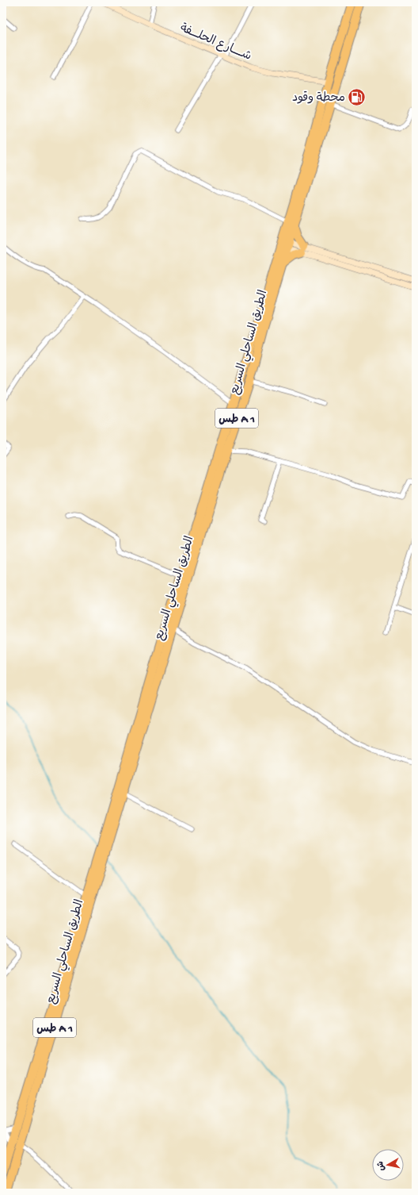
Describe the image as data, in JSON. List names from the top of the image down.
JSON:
{
  "streets": {
    "highway": ["الطريق الساحلي السريع", "طس A 1"],
    "street": ["شــــارع الحلـــفة"]
  },
  "crossings": [
    ["شــــارع الحلـــفة", "الطريق الساحلي السريع"]
  ],
  "places": {
    "fuel station": ["محطة وقود"]
  },
  "north": "left"
}
